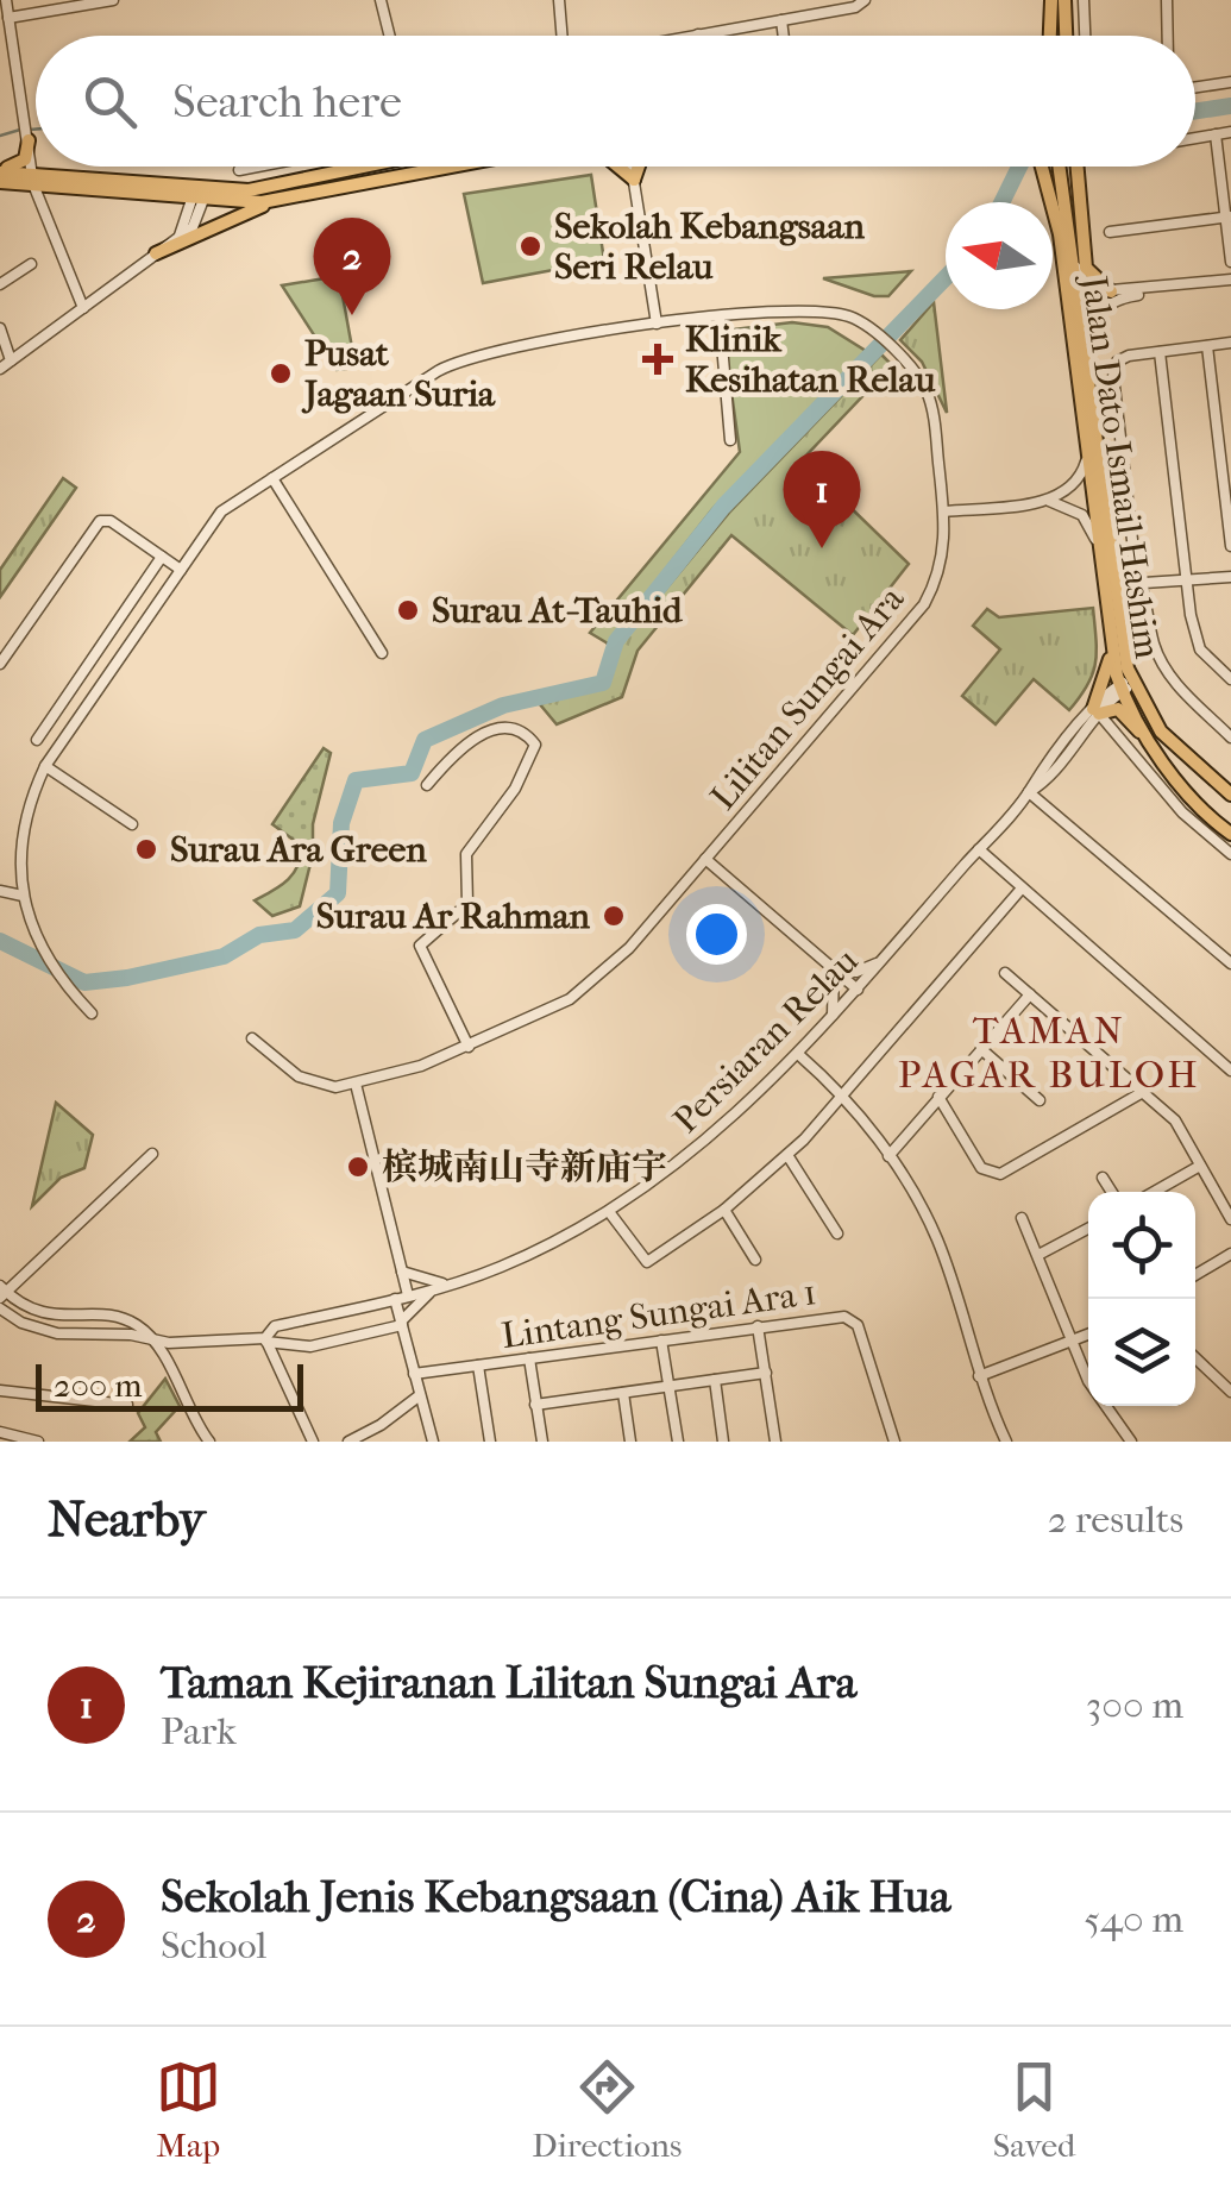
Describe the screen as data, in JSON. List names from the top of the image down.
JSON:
{
  "streets": {
    "main road": ["Jalan Dato Ismail Hashim"],
    "street": ["Lilitan Sungai Ara", "Persiaran Relau", "Lintang Sungai Ara 1"]
  },
  "crossings": [
    ["Jalan Dato Ismail Hashim", "Persiaran Relau"]
  ],
  "districts": ["TAMAN PAGAR BULOH"],
  "places": {
    "other": [
      "Sekolah Kebangsaan Seri Relau",
      "Pusat Jagaan Suria",
      "Surau At-Tauhid",
      "Surau Ara Green",
      "Surau Ar Rahman",
      "槟城南山寺新庙宇"
    ],
    "health": ["Klinik Kesihatan Relau"]
  },
  "scale_bar": "200 m",
  "north": "left",
  "page": {
    "search": "Search here",
    "pins": ["2", "1"],
    "scale": "200 m",
    "heading": ["Nearby", "2 results"],
    "list": [
      {
        "mark": "1",
        "name": "Taman Kejiranan Lilitan Sungai Ara",
        "note": "Park",
        "value": "300 m"
      },
      {
        "mark": "2",
        "name": "Sekolah Jenis Kebangsaan (Cina) Aik Hua",
        "note": "School",
        "value": "540 m"
      }
    ],
    "nav": ["Map", "Directions", "Saved"]
  }
}
